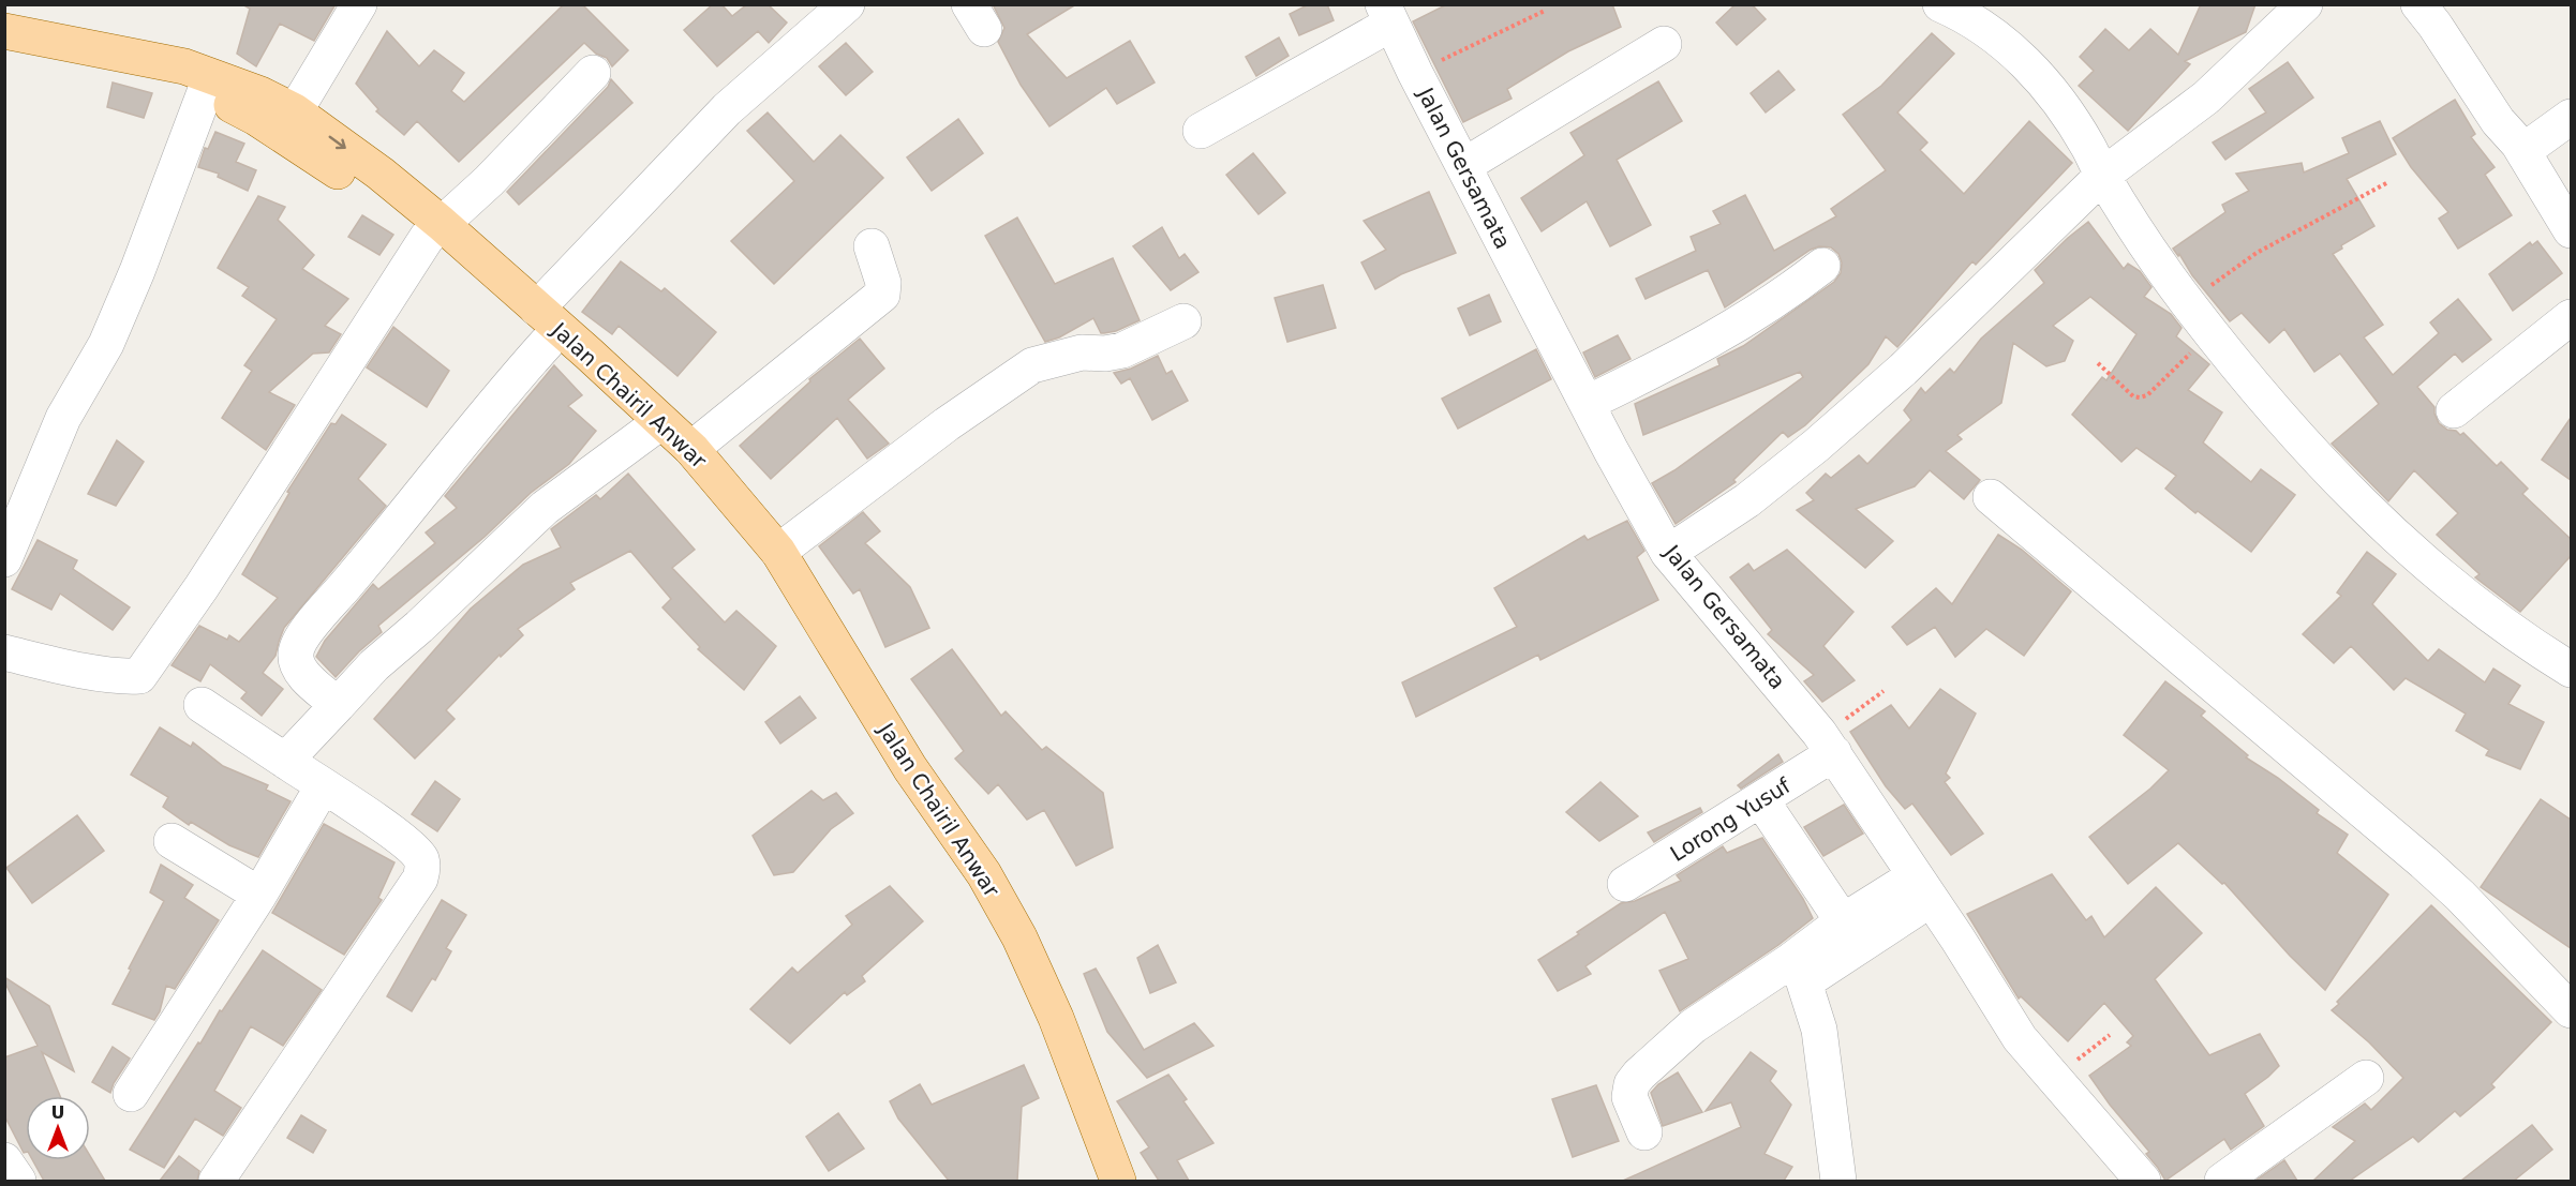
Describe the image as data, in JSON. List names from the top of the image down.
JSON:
{
  "streets": {
    "main road": ["Jalan Chairil Anwar"],
    "street": ["Jalan Gersamata", "Lorong Yusuf"]
  },
  "crossings": [
    ["Jalan Gersamata", "Lorong Yusuf"]
  ],
  "north": "top"
}
